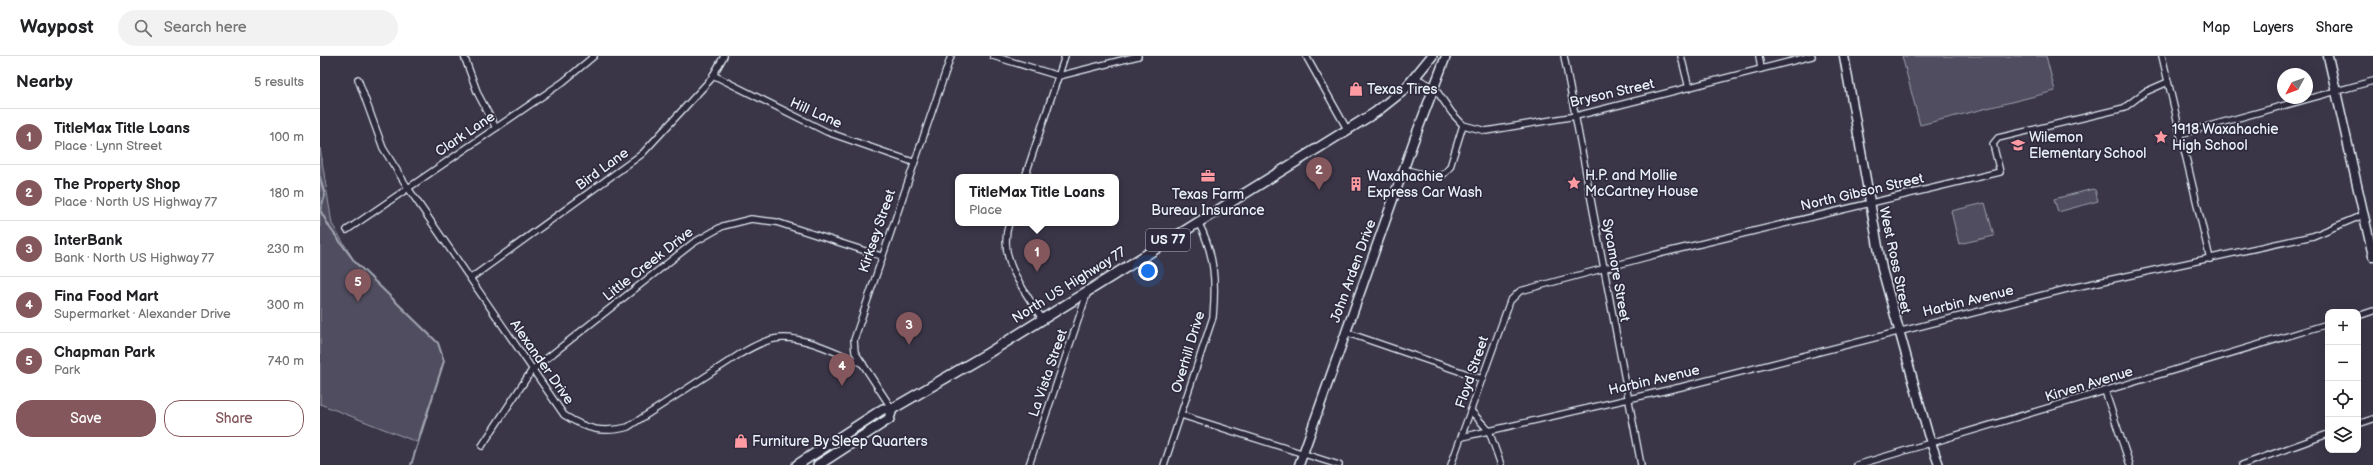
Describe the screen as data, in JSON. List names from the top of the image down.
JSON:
{
  "streets": {
    "main road": ["US 77", "North US Highway 77"],
    "street": [
      "Bryson Street",
      "Hill Lane",
      "Clark Lane",
      "Bird Lane",
      "North Gibson Street",
      "Kirksey Street",
      "West Ross Street",
      "Little Creek Drive",
      "Sycamore Street",
      "John Arden Drive",
      "Harbin Avenue",
      "Overhill Drive",
      "Alexander Drive",
      "Floyd Street",
      "La Vista Street",
      "Kirven Avenue"
    ]
  },
  "crossings": [
    ["Bryson Street", "Sycamore Street"],
    ["Hill Lane", "Bird Lane"],
    ["Hill Lane", "Kirksey Street"],
    ["Clark Lane", "Alexander Drive"],
    ["Bird Lane", "Alexander Drive"],
    ["North Gibson Street", "West Ross Street"],
    ["North Gibson Street", "Sycamore Street"],
    ["North Gibson Street", "Floyd Street"],
    ["Kirksey Street", "Little Creek Drive"],
    ["Kirksey Street", "North US Highway 77"],
    ["Kirksey Street", "Alexander Drive"],
    ["West Ross Street", "Harbin Avenue"],
    ["West Ross Street", "Kirven Avenue"],
    ["Little Creek Drive", "Alexander Drive"],
    ["Sycamore Street", "Harbin Avenue"],
    ["North US Highway 77", "Overhill Drive"],
    ["North US Highway 77", "La Vista Street"],
    ["Harbin Avenue", "Floyd Street"]
  ],
  "places": {
    "shop": ["Texas Tires", "Furniture By Sleep Quarters"],
    "place": ["1918 Waxahachie High School", "H.P. and Mollie McCartney House"],
    "school or university": ["Wilemon Elementary School"],
    "office": ["Texas Farm Bureau Insurance"],
    "building": ["Waxahachie Express Car Wash"]
  },
  "north": "bottom left",
  "page": {
    "header": "Waypost",
    "search": "Search here",
    "nav": ["Map", "Layers", "Share"],
    "heading": ["Nearby", "5 results"],
    "list": [
      {
        "mark": "1",
        "name": "TitleMax Title Loans",
        "note": "Place · Lynn Street",
        "value": "100 m"
      },
      {
        "mark": "2",
        "name": "The Property Shop",
        "note": "Place · North US Highway 77",
        "value": "180 m"
      },
      {
        "mark": "3",
        "name": "InterBank",
        "note": "Bank · North US Highway 77",
        "value": "230 m"
      },
      {
        "mark": "4",
        "name": "Fina Food Mart",
        "note": "Supermarket · Alexander Drive",
        "value": "300 m"
      },
      {
        "mark": "5",
        "name": "Chapman Park",
        "note": "Park",
        "value": "740 m"
      }
    ],
    "pins": [
      "2",
      "1",
      "5",
      "3",
      "4"
    ],
    "popup": ["TitleMax Title Loans", "Place"],
    "map_buttons": ["+", "−"],
    "buttons": ["Save", "Share"]
  }
}
